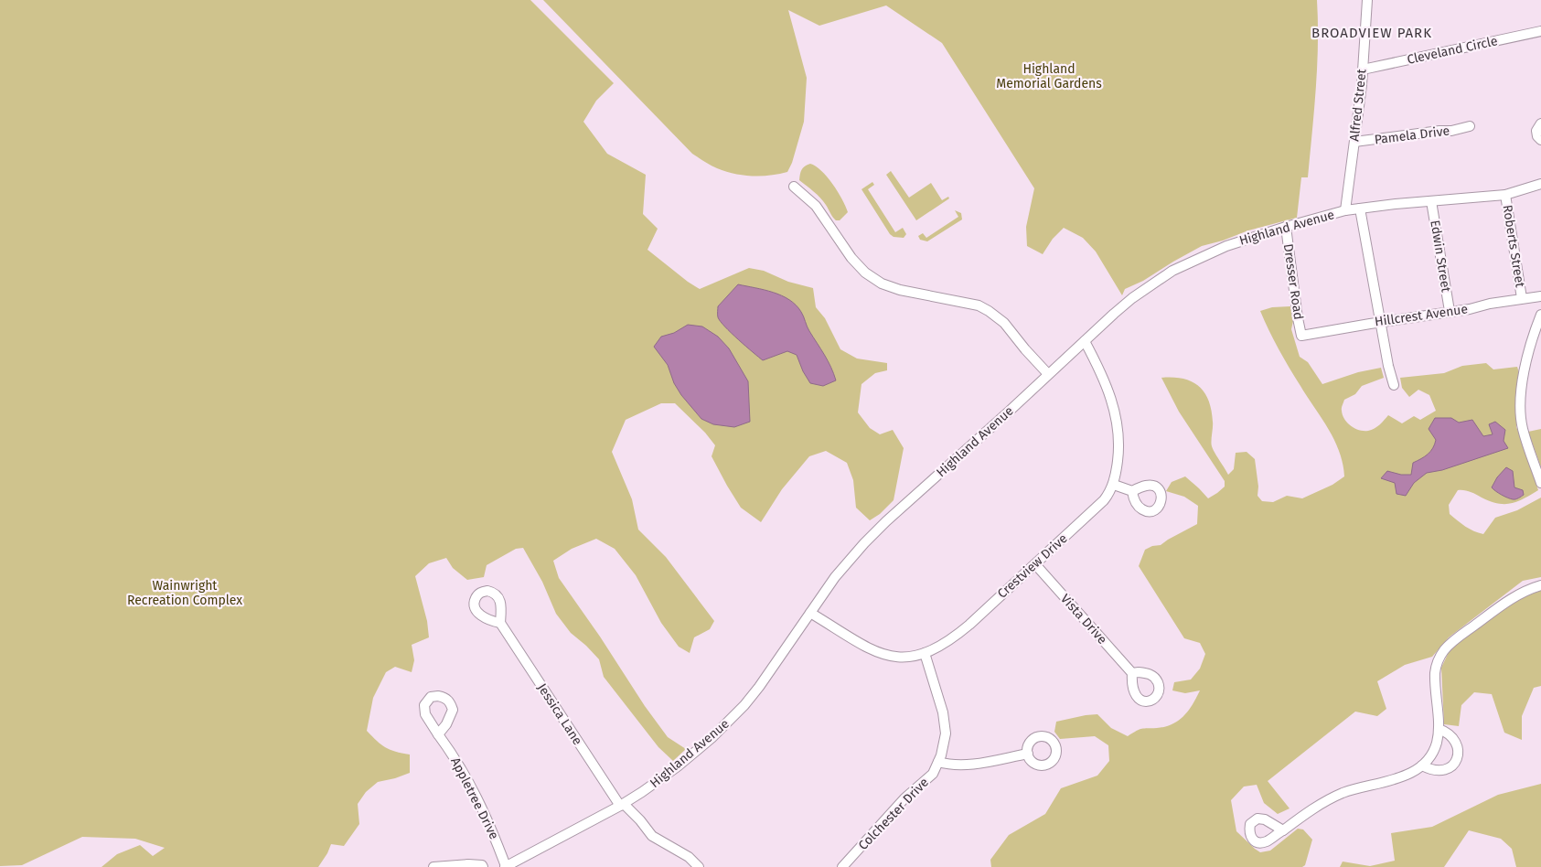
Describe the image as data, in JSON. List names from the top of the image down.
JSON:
{
  "streets": {
    "street": [
      "Cleveland Circle",
      "Alfred Street",
      "Pamela Drive",
      "Highland Avenue",
      "Roberts Street",
      "Edwin Street",
      "Dresser Road",
      "Hillcrest Avenue",
      "Crestview Drive",
      "Vista Drive",
      "Jessica Lane",
      "Appletree Drive",
      "Colchester Drive"
    ]
  },
  "crossings": [
    ["Cleveland Circle", "Alfred Street"],
    ["Alfred Street", "Pamela Drive"],
    ["Alfred Street", "Highland Avenue"],
    ["Highland Avenue", "Roberts Street"],
    ["Highland Avenue", "Edwin Street"],
    ["Highland Avenue", "Dresser Road"],
    ["Highland Avenue", "Crestview Drive"],
    ["Highland Avenue", "Jessica Lane"],
    ["Highland Avenue", "Appletree Drive"],
    ["Roberts Street", "Hillcrest Avenue"],
    ["Edwin Street", "Hillcrest Avenue"],
    ["Dresser Road", "Hillcrest Avenue"],
    ["Crestview Drive", "Vista Drive"],
    ["Crestview Drive", "Colchester Drive"]
  ],
  "districts": ["BROADVIEW PARK"],
  "parks": ["Highland Memorial Gardens", "Wainwright Recreation Complex"]
}
